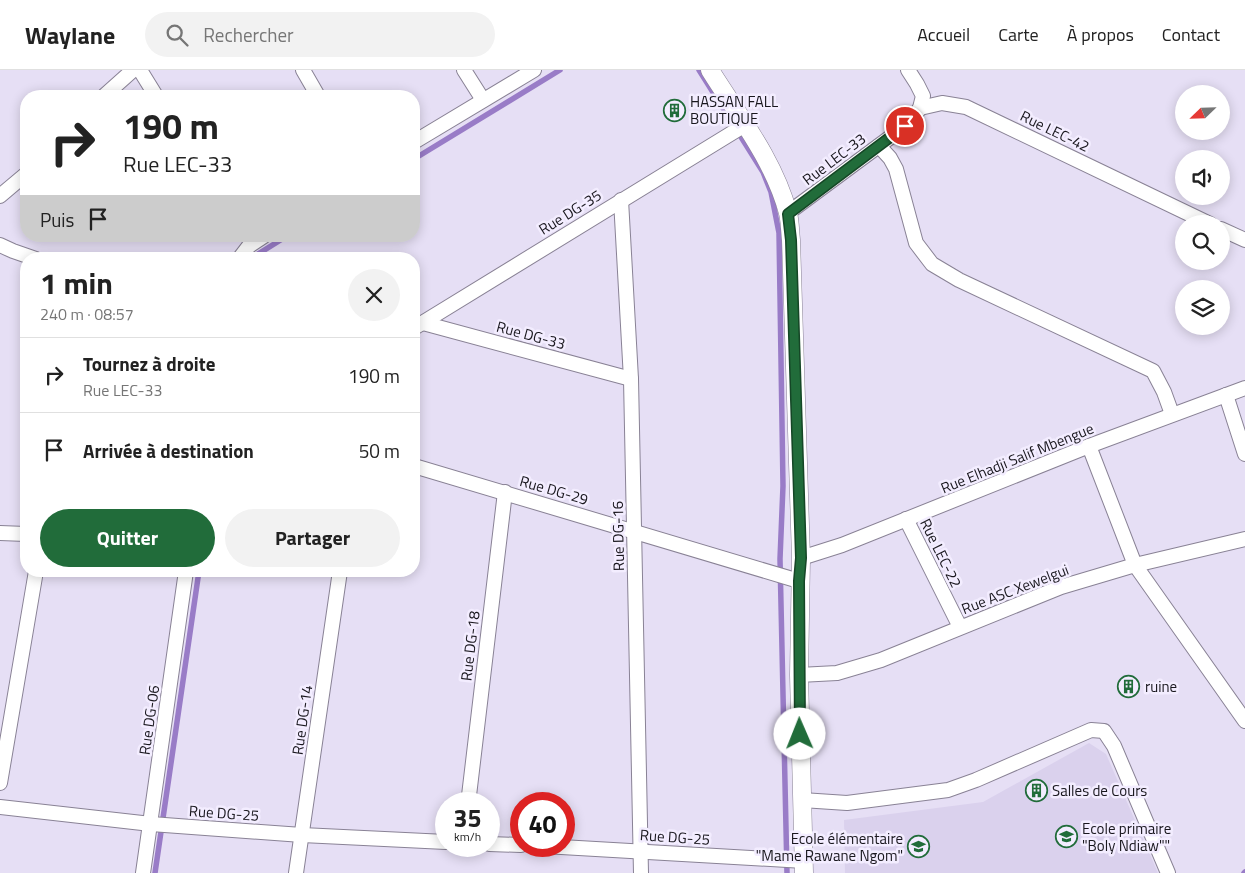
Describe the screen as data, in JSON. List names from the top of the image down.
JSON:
{
  "streets": {
    "street": [
      "Rue LEC-42",
      "Rue LEC-33",
      "Rue DG-35",
      "Rue DG-33",
      "Rue Elhadji Salif Mbengue",
      "Rue DG-29",
      "Rue DG-16",
      "Rue LEC-22",
      "Rue ASC Xewelgui",
      "Rue DG-18",
      "Rue DG-06",
      "Rue DG-14",
      "Rue DG-25"
    ]
  },
  "crossings": [
    ["Rue LEC-42", "Rue LEC-33"],
    ["Rue DG-35", "Rue DG-16"],
    ["Rue DG-33", "Rue DG-16"],
    ["Rue Elhadji Salif Mbengue", "Rue LEC-22"],
    ["Rue DG-29", "Rue DG-16"],
    ["Rue DG-29", "Rue DG-18"],
    ["Rue DG-16", "Rue DG-25"],
    ["Rue LEC-22", "Rue ASC Xewelgui"],
    ["Rue DG-06", "Rue DG-25"],
    ["Rue DG-14", "Rue DG-25"]
  ],
  "places": {
    "building": ["HASSAN FALL BOUTIQUE", "ruine", "Salles de Cours"],
    "school or university": ["Ecole primaire \"Boly Ndiaw\"\"", "Ecole élémentaire \"Mame Rawane Ngom\""]
  },
  "north": "bottom left",
  "page": {
    "header": "Waylane",
    "search": "Rechercher",
    "nav": [
      "Accueil",
      "Carte",
      "À propos",
      "Contact"
    ],
    "turn": ["190 m", "Rue LEC-33"],
    "then": "Puis",
    "heading": ["1 min", "240 m · 08:57"],
    "list": [
      {
        "name": "Tournez à droite",
        "note": "Rue LEC-33",
        "value": "190 m"
      },
      {
        "name": "Arrivée à destination",
        "value": "50 m"
      }
    ],
    "buttons": ["Quitter", "Partager"],
    "speed": "35 km/h",
    "limit": "40"
  }
}
